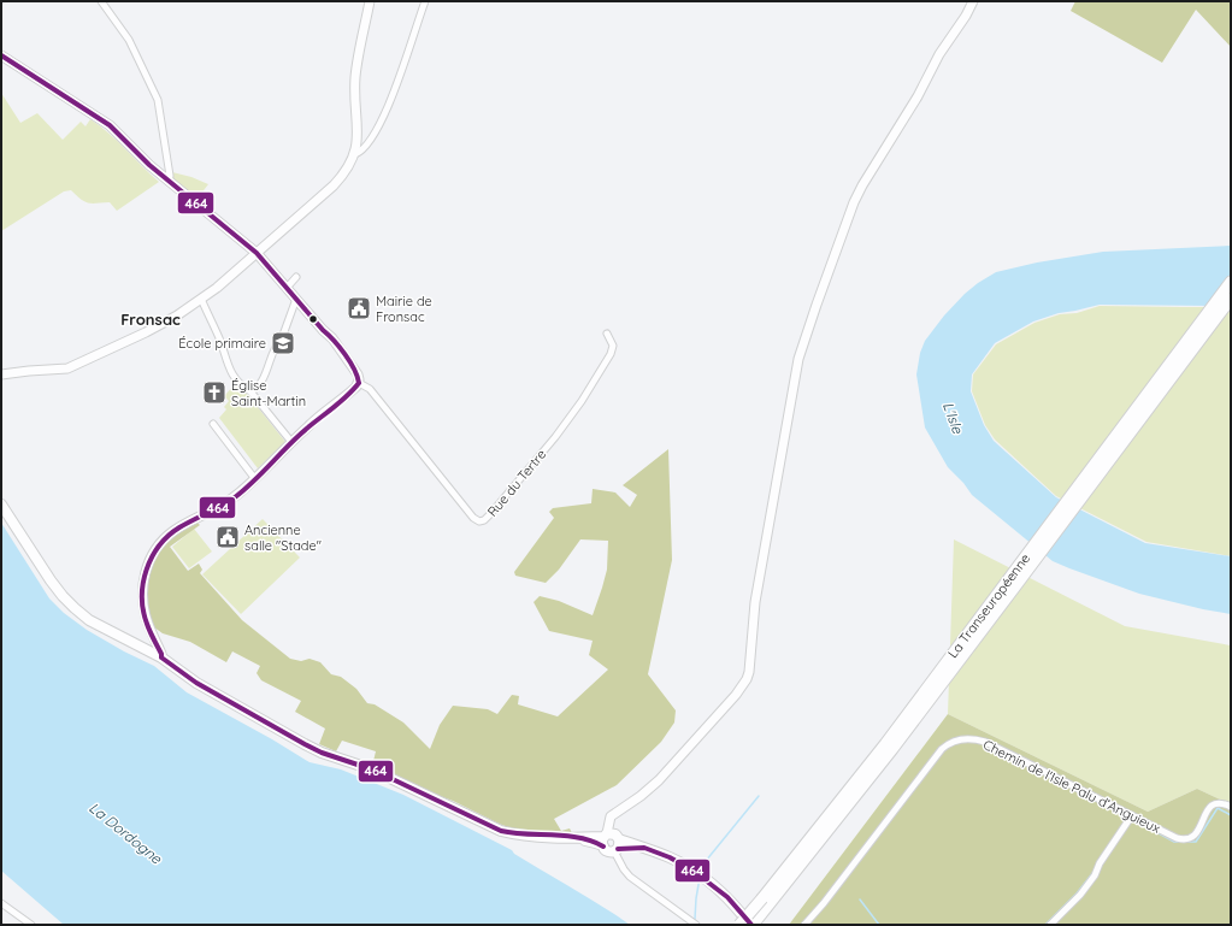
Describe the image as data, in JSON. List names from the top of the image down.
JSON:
{
  "streets": {
    "highway": ["La Transeuropéenne"],
    "street": ["Rue du Tertre", "Chemin de l'Isle Palu d’Anguieux"]
  },
  "districts": ["Fronsac"],
  "water": ["L'Isle", "La Dordogne"],
  "places": {
    "public building": ["Mairie de Fronsac", "Ancienne salle \"Stade\""],
    "school or university": ["École primaire"],
    "church": ["Église Saint-Martin"]
  },
  "lines": ["transit line 464"]
}
